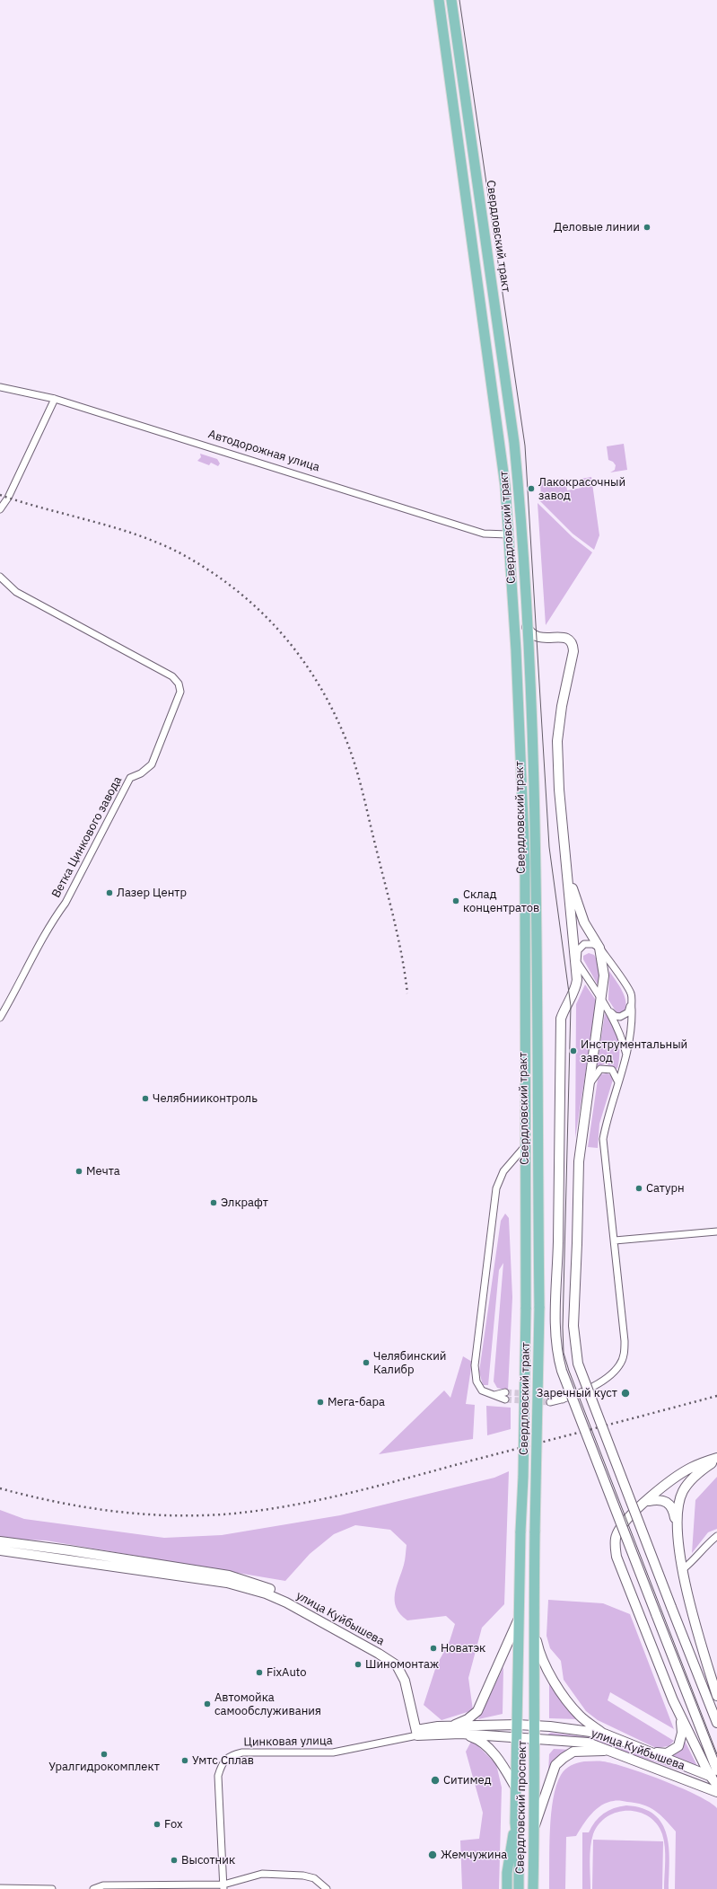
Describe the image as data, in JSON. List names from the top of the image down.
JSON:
{
  "streets": {
    "main road": [
      "Свердловский тракт",
      "Автодорожная улица",
      "улица Куйбышева",
      "Свердловский проспект"
    ],
    "street": ["Ветка Цинкового завода", "Цинковая улица"]
  },
  "crossings": [
    ["Свердловский тракт", "Автодорожная улица"],
    ["Свердловский тракт", "улица Куйбышева"],
    ["Свердловский тракт", "Свердловский проспект"],
    ["улица Куйбышева", "Цинковая улица"],
    ["улица Куйбышева", "Свердловский проспект"]
  ],
  "places": [
    "Деловые линии",
    "Лакокрасочный завод",
    "Лазер Центр",
    "Склад концентратов",
    "Инструментальный завод",
    "Челябнииконтроль",
    "Мечта",
    "Сатурн",
    "Элкрафт",
    "Челябинский Калибр",
    "Заречный куст",
    "Мега-бара",
    "Новатэк",
    "Шиномонтаж",
    "FixAuto",
    "Автомойка самообслуживания",
    "Уралгидрокомплект",
    "Умтс Сплав",
    "Ситимед",
    "Fox",
    "Жемчужина",
    "Высотник"
  ]
}
